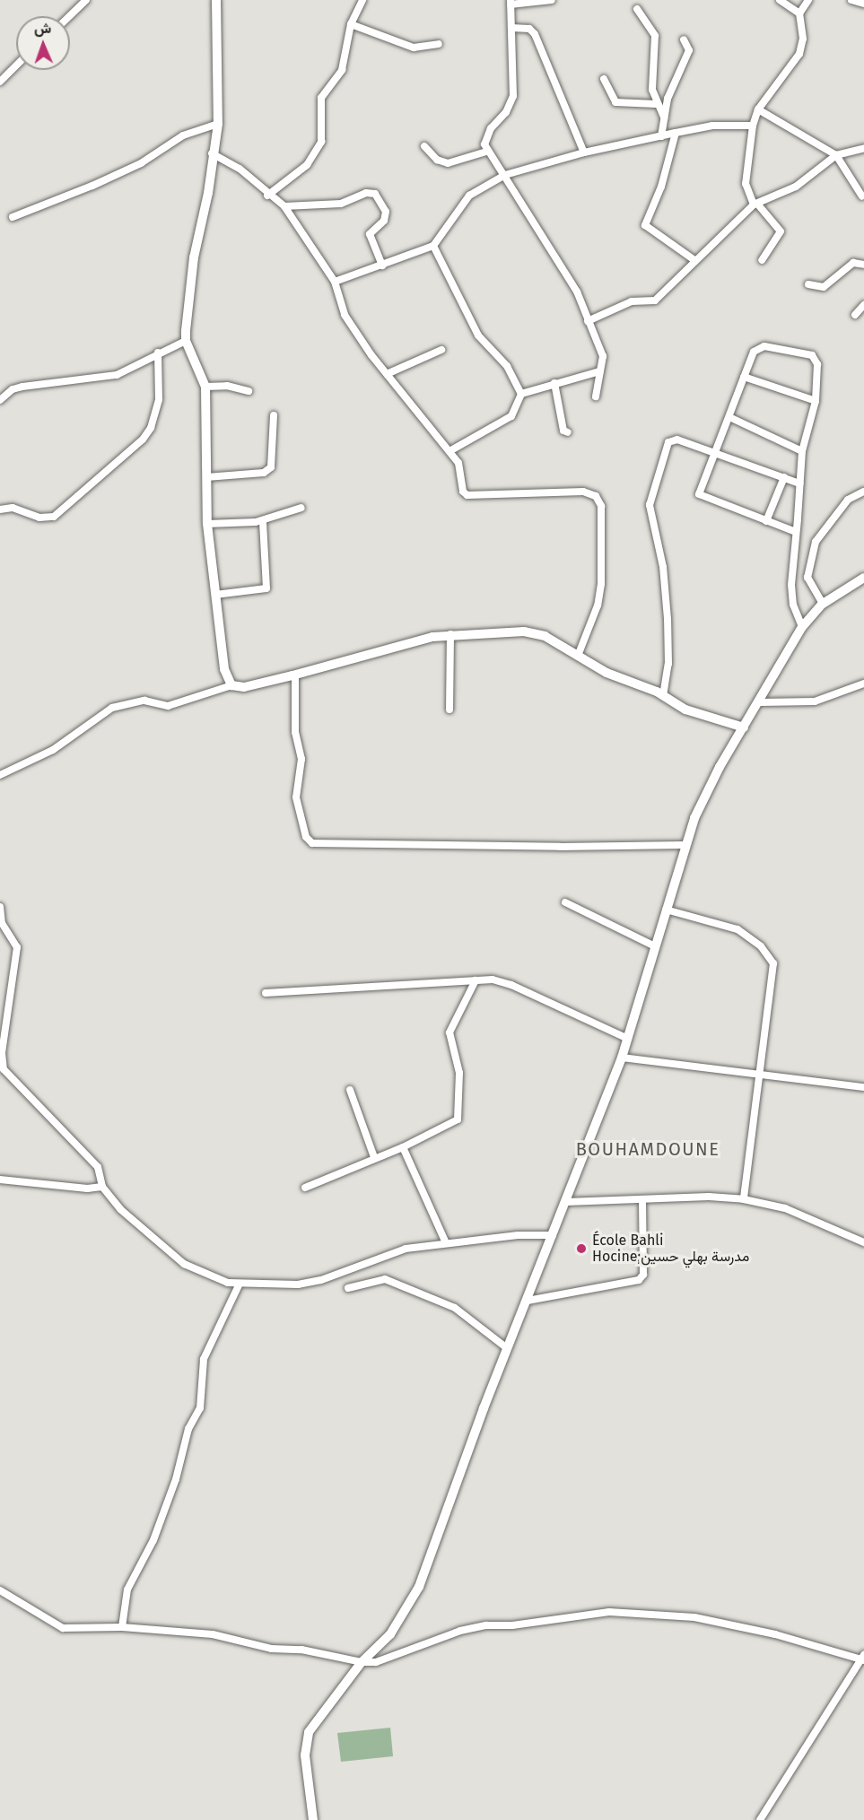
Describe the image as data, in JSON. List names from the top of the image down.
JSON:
{
  "districts": ["BOUHAMDOUNE"],
  "places": ["École Bahli Hocine;مدرسة بهلي حسين"],
  "north": "top"
}
